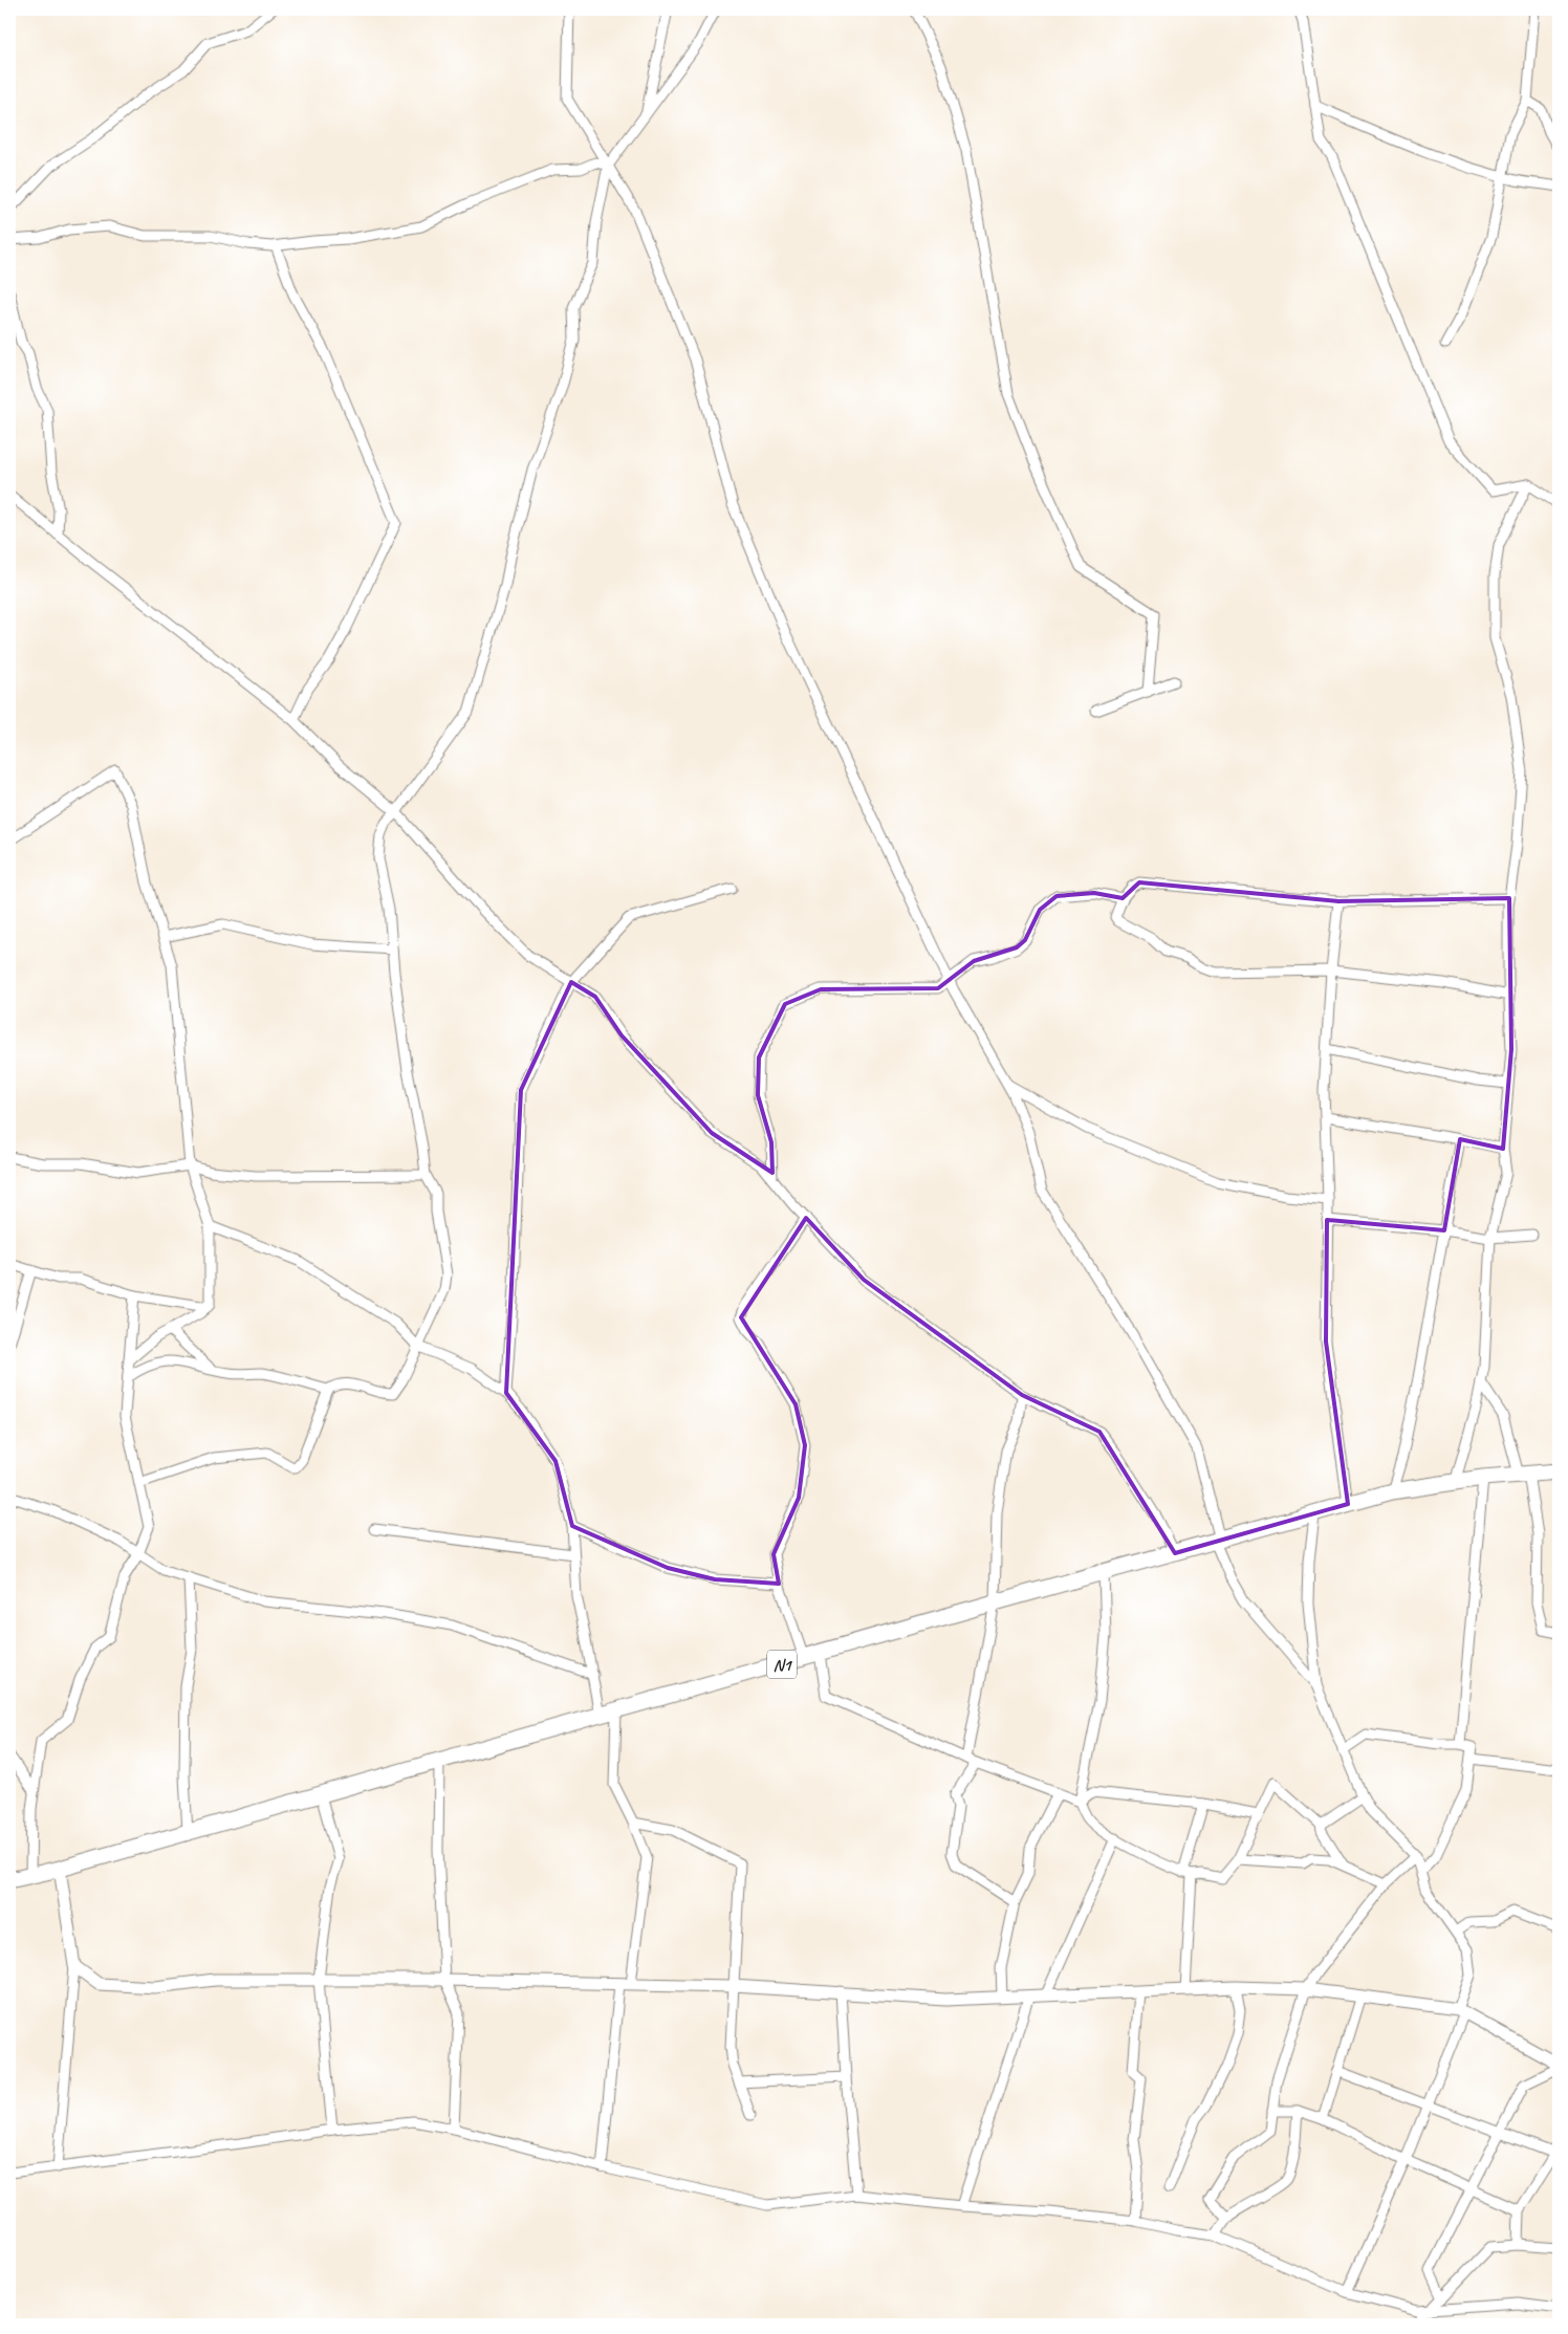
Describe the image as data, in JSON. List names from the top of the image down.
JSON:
{
  "streets": {
    "main road": ["N1"]
  }
}
